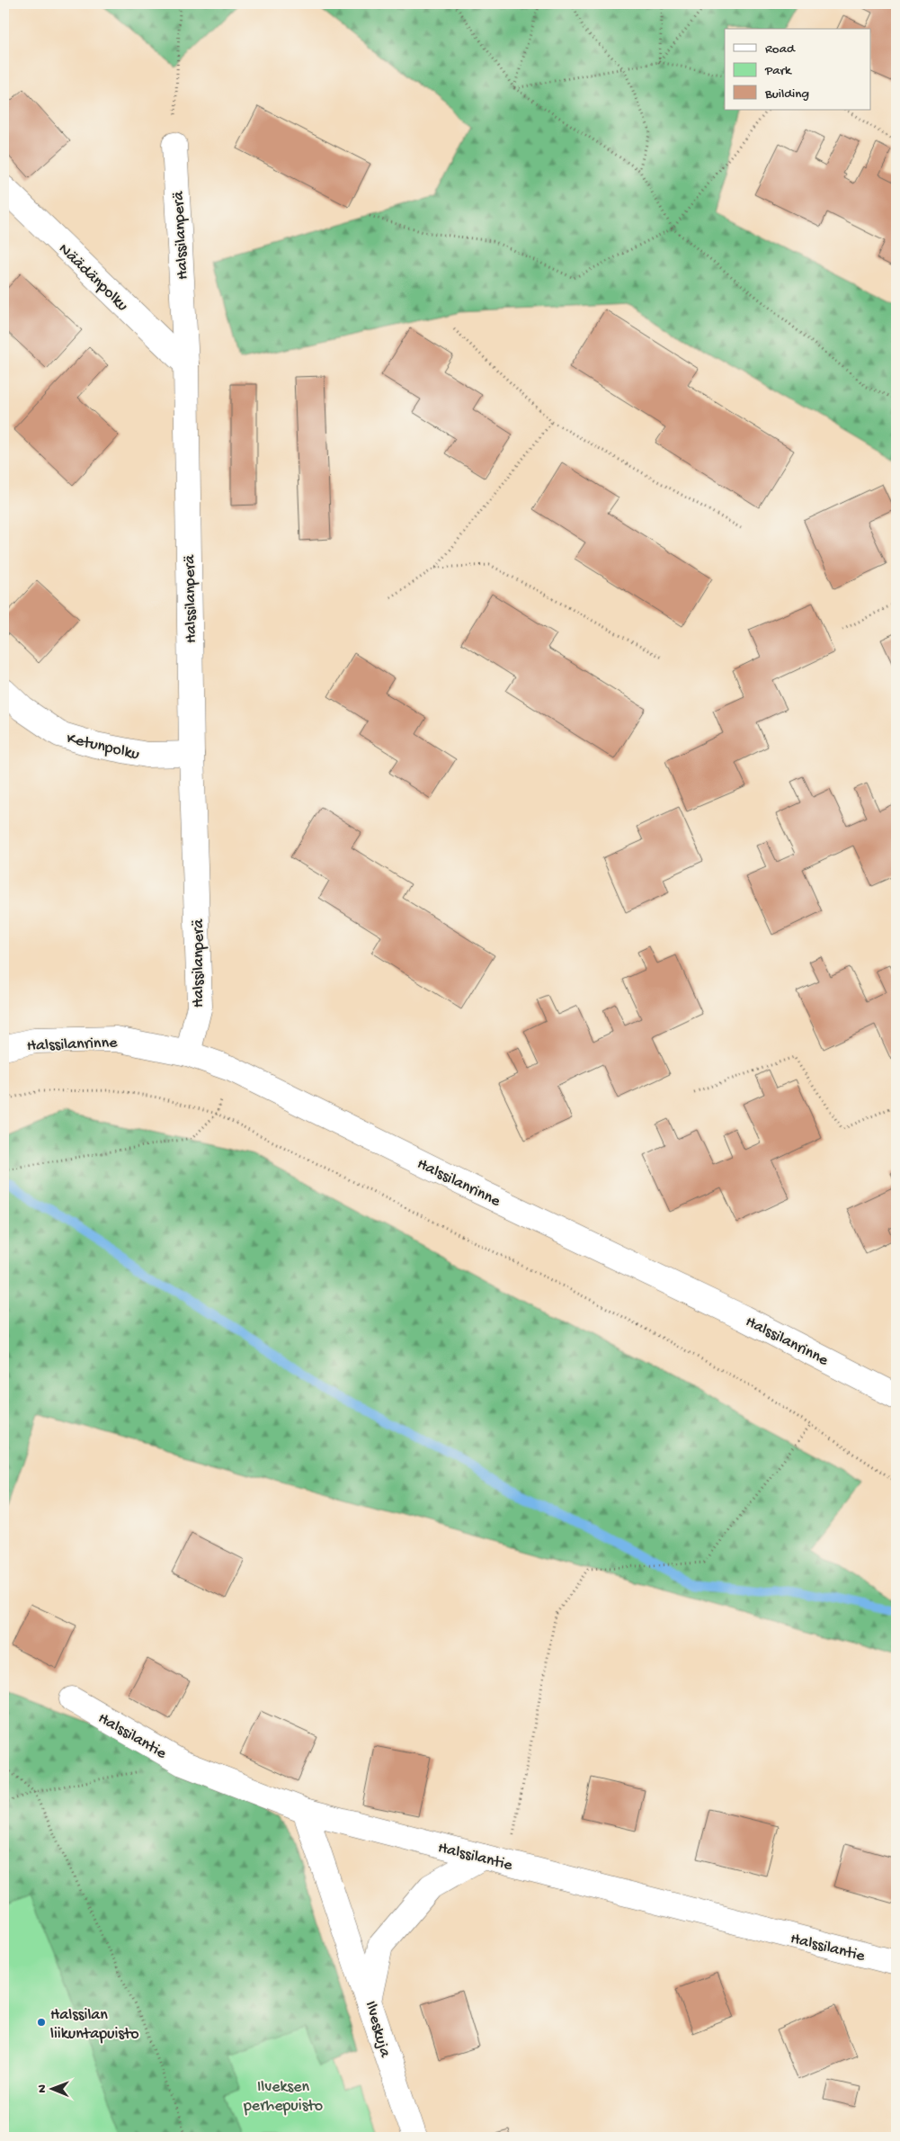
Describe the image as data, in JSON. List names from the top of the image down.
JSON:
{
  "streets": {
    "street": [
      "Halssilanperä",
      "Näädänpolku",
      "Ketunpolku",
      "Halssilanrinne",
      "Halssilantie",
      "Ilveskuja"
    ]
  },
  "crossings": [
    ["Halssilanperä", "Näädänpolku"],
    ["Halssilanperä", "Ketunpolku"],
    ["Halssilanperä", "Halssilanrinne"],
    ["Halssilantie", "Ilveskuja"]
  ],
  "parks": ["Ilveksen perhepuisto"],
  "places": ["Halssilan liikuntapuisto"],
  "legend": ["Road", "Park", "Building"],
  "north": "left"
}
